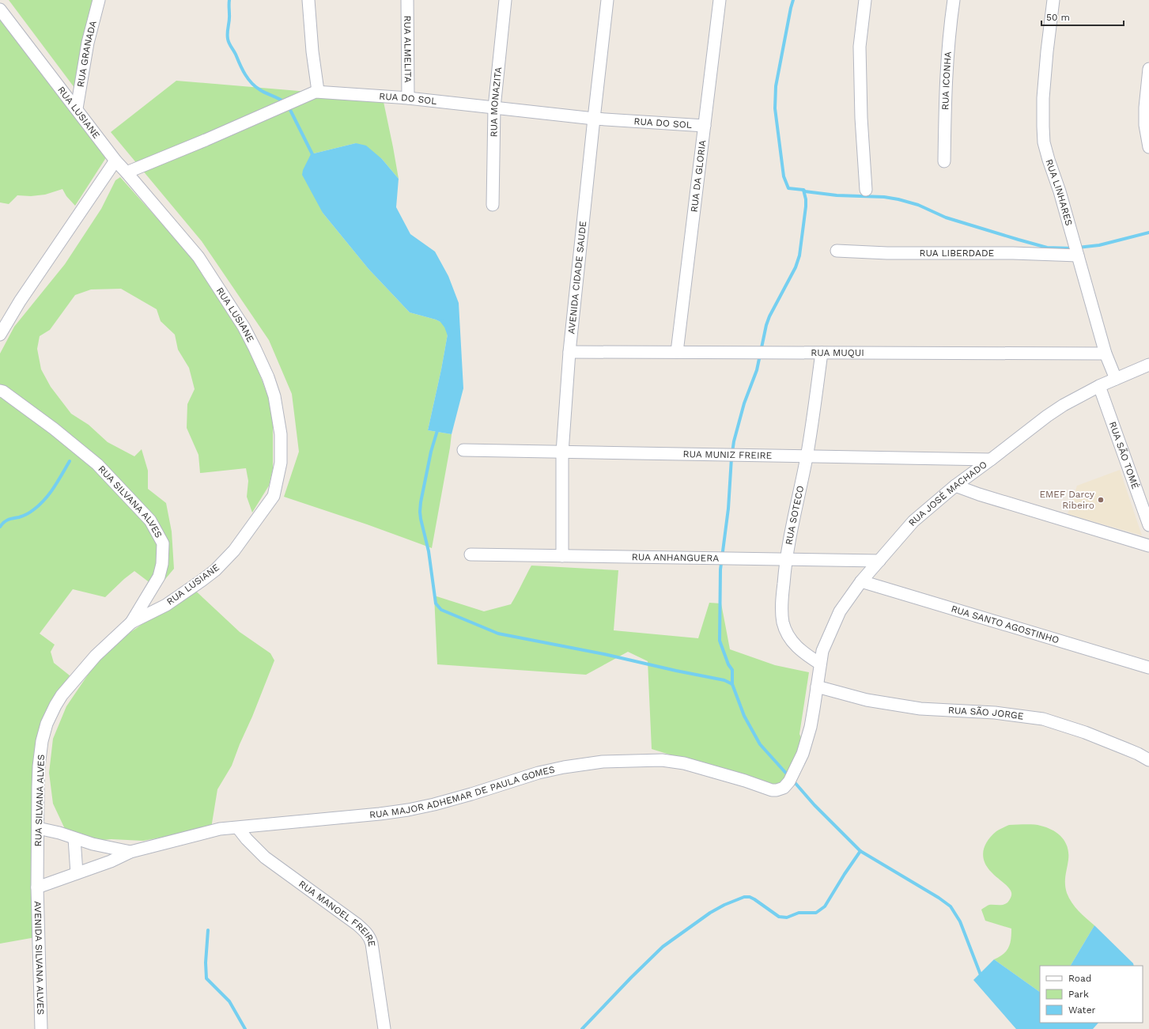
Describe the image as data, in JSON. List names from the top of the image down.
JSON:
{
  "streets": {
    "street": [
      "RUA ALMELITA",
      "RUA GRANADA",
      "RUA ICONHA",
      "RUA DO SOL",
      "RUA MONAZITA",
      "RUA LUSIANE",
      "RUA DA GLORIA",
      "RUA LINHARES",
      "RUA LIBERDADE",
      "AVENIDA CIDADE SAUDE",
      "RUA MUQUI",
      "RUA MUNIZ FREIRE",
      "RUA SÃO TOMÉ",
      "RUA JOSÉ MACHADO",
      "RUA SILVANA ALVES",
      "RUA SOTECO",
      "RUA ANHANGUERA",
      "RUA SANTO AGOSTINHO",
      "RUA SÃO JORGE",
      "RUA MAJOR ADHEMAR DE PAULA GOMES",
      "RUA MANOEL FREIRE",
      "AVENIDA SILVANA ALVES"
    ]
  },
  "crossings": [
    ["RUA ALMELITA", "RUA DO SOL"],
    ["RUA GRANADA", "RUA LUSIANE"],
    ["RUA DO SOL", "RUA MONAZITA"],
    ["RUA DO SOL", "RUA LUSIANE"],
    ["RUA DO SOL", "RUA DA GLORIA"],
    ["RUA DO SOL", "AVENIDA CIDADE SAUDE"],
    ["RUA LUSIANE", "RUA SILVANA ALVES"],
    ["RUA DA GLORIA", "RUA MUQUI"],
    ["RUA LINHARES", "RUA LIBERDADE"],
    ["RUA LINHARES", "RUA MUQUI"],
    ["RUA LINHARES", "RUA JOSÉ MACHADO"],
    ["AVENIDA CIDADE SAUDE", "RUA MUQUI"],
    ["AVENIDA CIDADE SAUDE", "RUA MUNIZ FREIRE"],
    ["AVENIDA CIDADE SAUDE", "RUA ANHANGUERA"],
    ["RUA MUQUI", "RUA SOTECO"],
    ["RUA MUNIZ FREIRE", "RUA JOSÉ MACHADO"],
    ["RUA MUNIZ FREIRE", "RUA SOTECO"],
    ["RUA SÃO TOMÉ", "RUA JOSÉ MACHADO"],
    ["RUA JOSÉ MACHADO", "RUA SOTECO"],
    ["RUA JOSÉ MACHADO", "RUA ANHANGUERA"],
    ["RUA JOSÉ MACHADO", "RUA SANTO AGOSTINHO"],
    ["RUA JOSÉ MACHADO", "RUA SÃO JORGE"],
    ["RUA JOSÉ MACHADO", "RUA MAJOR ADHEMAR DE PAULA GOMES"],
    ["RUA SILVANA ALVES", "RUA MAJOR ADHEMAR DE PAULA GOMES"],
    ["RUA SILVANA ALVES", "AVENIDA SILVANA ALVES"],
    ["RUA SOTECO", "RUA ANHANGUERA"],
    ["RUA MAJOR ADHEMAR DE PAULA GOMES", "RUA MANOEL FREIRE"],
    ["RUA MAJOR ADHEMAR DE PAULA GOMES", "AVENIDA SILVANA ALVES"]
  ],
  "places": ["EMEF Darcy Ribeiro"],
  "legend": ["Road", "Park", "Water"],
  "scale_bar": "50 m"
}
